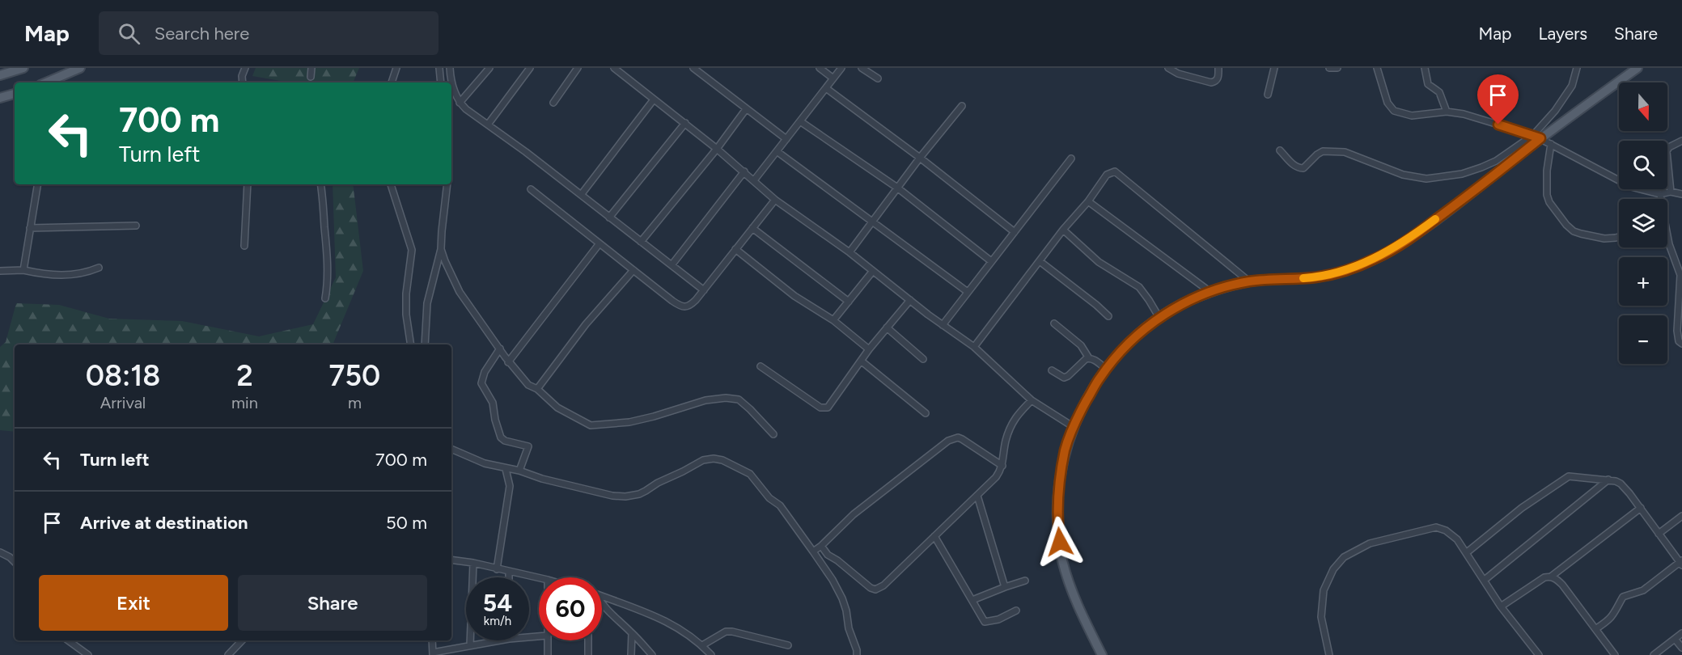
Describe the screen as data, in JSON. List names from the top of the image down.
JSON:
{
  "north": "bottom",
  "page": {
    "header": "Map",
    "search": "Search here",
    "nav": ["Map", "Layers", "Share"],
    "map_buttons": ["+", "−"],
    "turn": ["700 m", "Turn left"],
    "eta": [
      "08:18",
      "Arrival",
      "2",
      "min",
      "750",
      "m"
    ],
    "list": [
      {
        "name": "Turn left",
        "value": "700 m"
      },
      {
        "name": "Arrive at destination",
        "value": "50 m"
      }
    ],
    "buttons": ["Exit", "Share"],
    "speed": "54 km/h",
    "limit": "60"
  }
}
